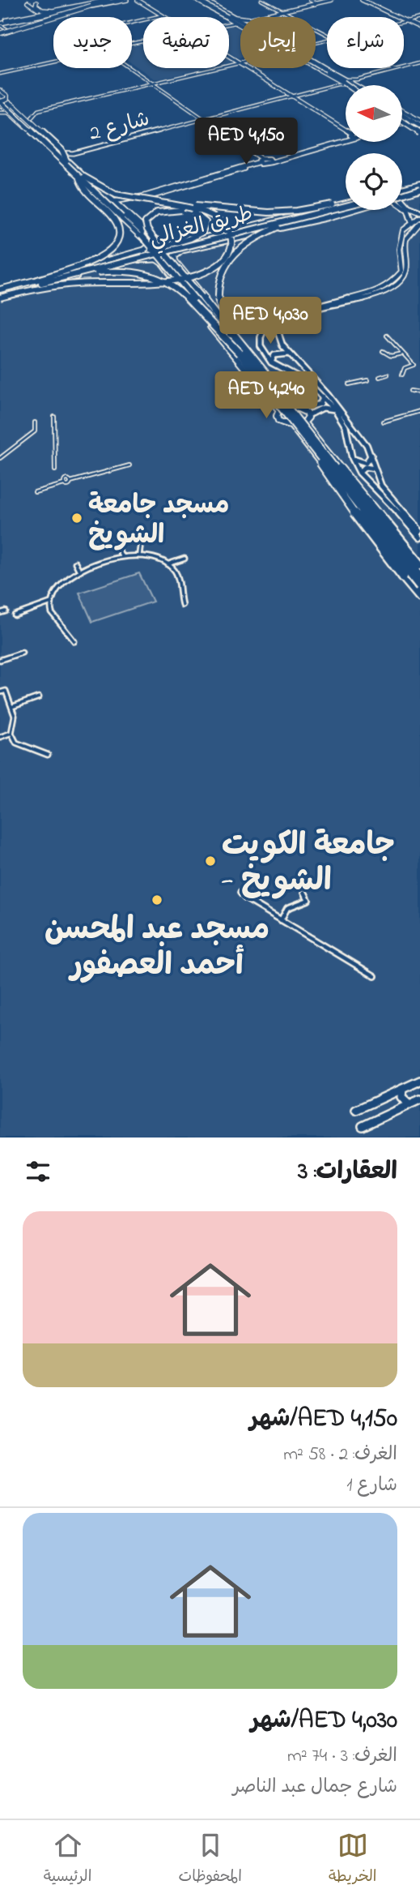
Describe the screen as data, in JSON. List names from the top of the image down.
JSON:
{
  "streets": {
    "highway": ["طريق الغزالي"],
    "street": ["شارع 2"]
  },
  "places": ["مسجد جامعة الشويخ", "جامعة الكويت - الشويخ", "مسجد عبد المحسن أحمد العصفور"],
  "north": "left",
  "page": {
    "chip": [
      "شراء",
      "إيجار",
      "تصفية",
      "جديد"
    ],
    "price": ["AED 4,150", "AED 4,030", "AED 4,240"],
    "heading": "العقارات: 3",
    "list": [
      {
        "name": "AED 4,150/شهر",
        "note": "الغرف: 2 · 58 m² · شارع 1"
      },
      {
        "name": "AED 4,030/شهر",
        "note": "الغرف: 3 · 74 m² · شارع جمال عبد الناصر"
      }
    ],
    "tabs": ["الخريطة", "المحفوظات", "الرئيسية"]
  }
}
